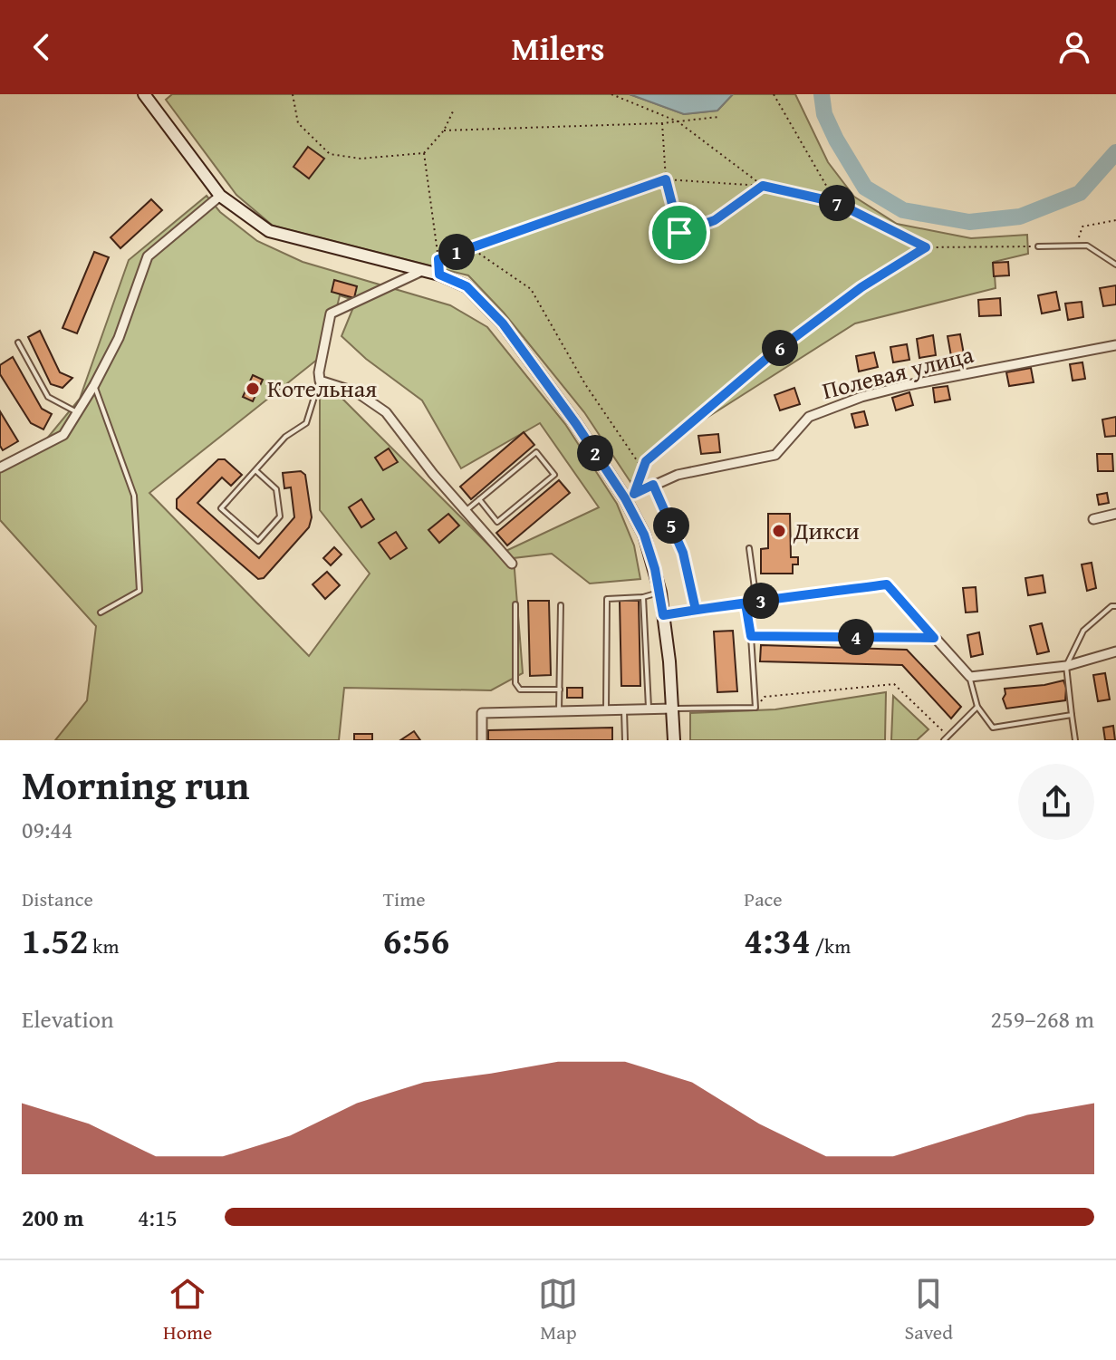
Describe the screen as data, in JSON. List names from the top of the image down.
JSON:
{
  "streets": {
    "street": ["Полевая улица"]
  },
  "places": ["Котельная", "Дикси"],
  "page": {
    "header": "Milers",
    "pins": [
      "7",
      "1",
      "6",
      "2",
      "5",
      "3",
      "4"
    ],
    "heading": ["Morning run", "09:44"],
    "stats": [
      ["Distance", "1.52 km"],
      ["Time", "6:56"],
      ["Pace", "4:34 /km"]
    ],
    "chart": ["Elevation", "259–268 m"],
    "list": [
      {
        "name": "200 m",
        "note": "4:15"
      }
    ],
    "tabs": ["Home", "Map", "Saved"]
  }
}
